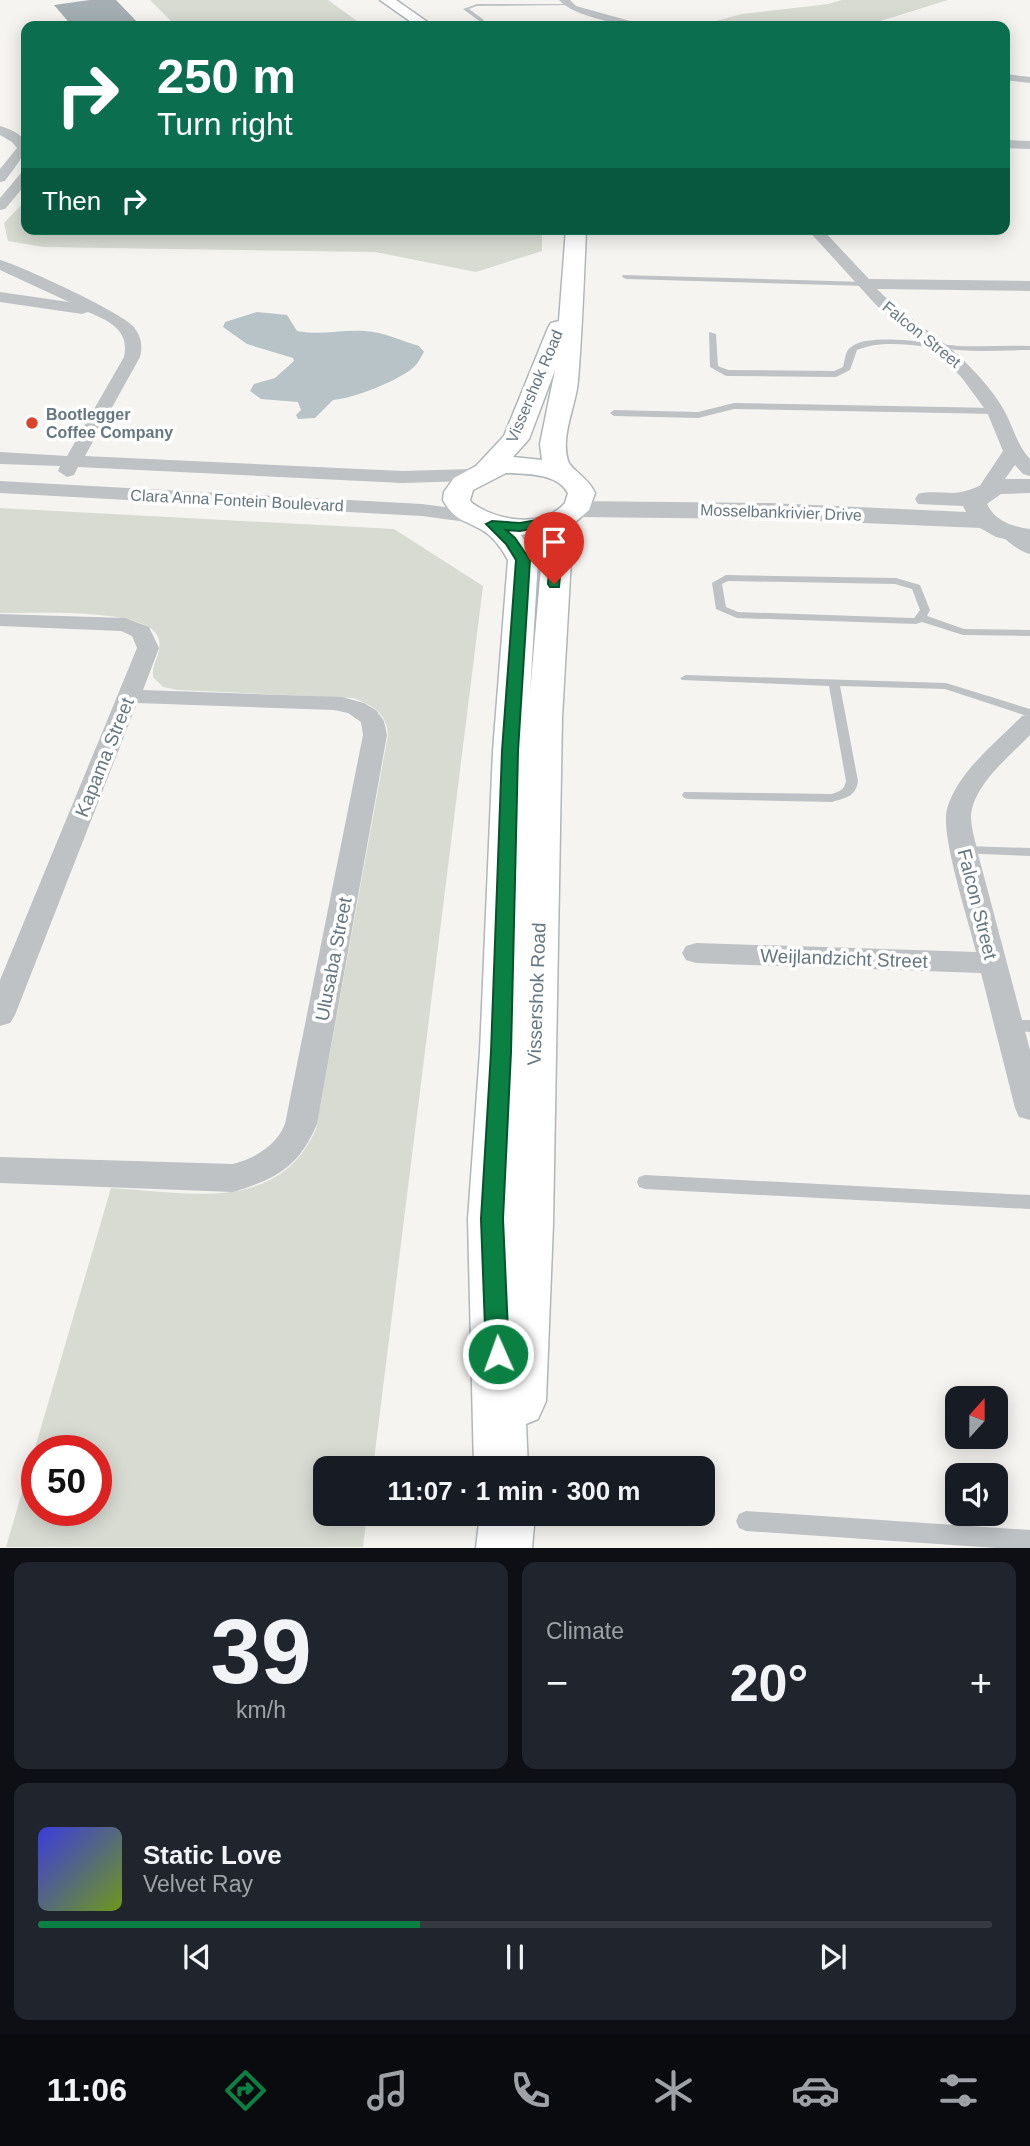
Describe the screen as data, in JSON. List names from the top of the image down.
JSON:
{
  "streets": {
    "main road": ["Vissershok Road"],
    "street": [
      "Falcon Street",
      "Clara Anna Fontein Boulevard",
      "Mosselbankrivier Drive",
      "Kapama Street",
      "Weijlandzicht Street",
      "Ulusaba Street"
    ]
  },
  "crossings": [
    ["Falcon Street", "Weijlandzicht Street"],
    ["Vissershok Road", "Clara Anna Fontein Boulevard"],
    ["Vissershok Road", "Mosselbankrivier Drive"],
    ["Kapama Street", "Ulusaba Street"]
  ],
  "places": ["Bootlegger Coffee Company"],
  "north": "top",
  "page": {
    "turn": ["250 m", "Turn right"],
    "then": "Then",
    "limit": "50",
    "trip": "11:07 · 1 min · 300 m",
    "tile": [
      ["39", "km/h"],
      "Climate"
    ],
    "heat": ["−", "20°", "+"],
    "song": ["Static Love", "Velvet Ray"],
    "tabs": "11:06"
  }
}
